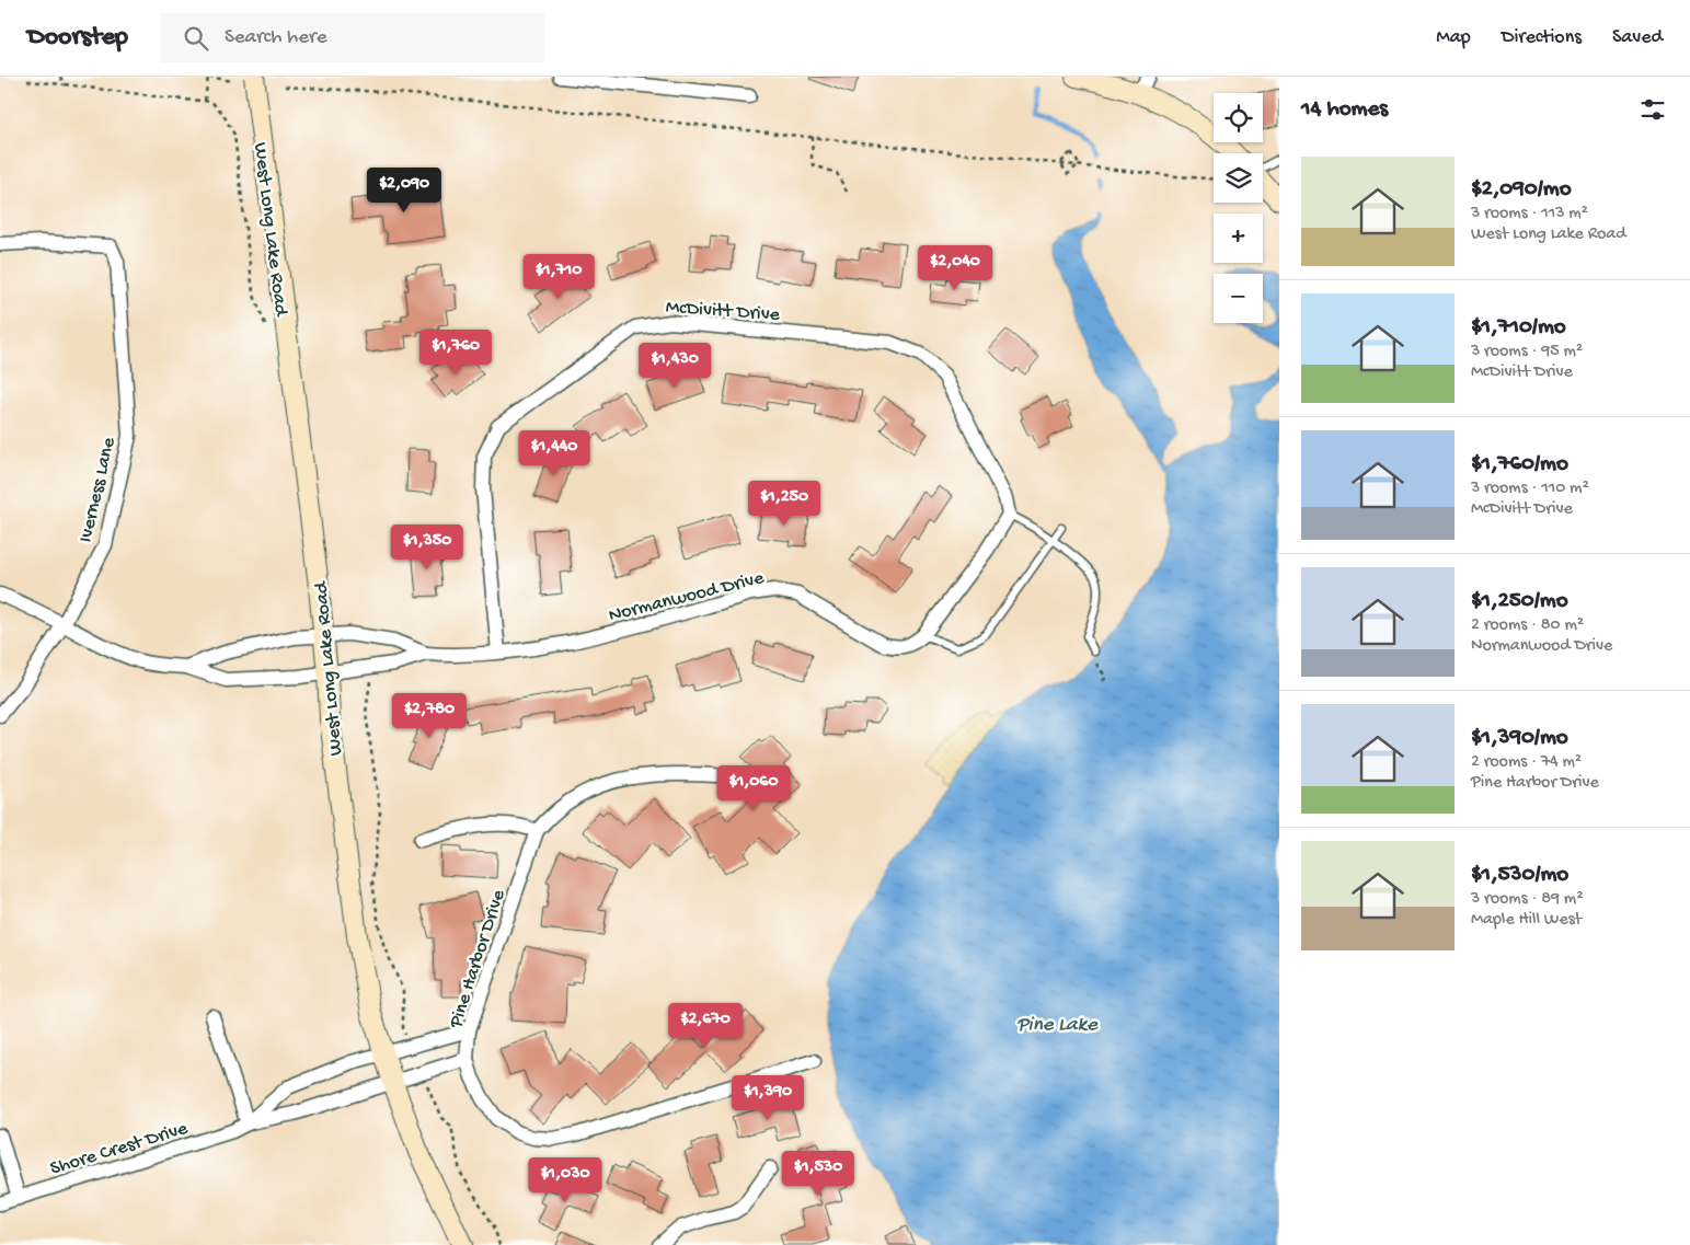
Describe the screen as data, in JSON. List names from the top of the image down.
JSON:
{
  "streets": {
    "main road": ["West Long Lake Road"],
    "street": [
      "McDivitt Drive",
      "Iverness Lane",
      "Normanwood Drive",
      "Pine Harbor Drive",
      "Shore Crest Drive"
    ]
  },
  "crossings": [
    ["West Long Lake Road", "Normanwood Drive"],
    ["West Long Lake Road", "Shore Crest Drive"],
    ["McDivitt Drive", "Normanwood Drive"],
    ["Iverness Lane", "Normanwood Drive"],
    ["Pine Harbor Drive", "Shore Crest Drive"]
  ],
  "water": ["Pine Lake"],
  "page": {
    "header": "Doorstep",
    "search": "Search here",
    "nav": ["Map", "Directions", "Saved"],
    "heading": "14 homes",
    "map_buttons": ["+", "−"],
    "list": [
      {
        "name": "$2,090/mo",
        "note": "3 rooms · 113 m² · West Long Lake Road"
      },
      {
        "name": "$1,710/mo",
        "note": "3 rooms · 95 m² · McDivitt Drive"
      },
      {
        "name": "$1,760/mo",
        "note": "3 rooms · 110 m² · McDivitt Drive"
      },
      {
        "name": "$1,250/mo",
        "note": "2 rooms · 80 m² · Normanwood Drive"
      },
      {
        "name": "$1,390/mo",
        "note": "2 rooms · 74 m² · Pine Harbor Drive"
      },
      {
        "name": "$1,530/mo",
        "note": "3 rooms · 89 m² · Maple Hill West"
      }
    ],
    "price": [
      "$2,090",
      "$2,040",
      "$1,710",
      "$1,760",
      "$1,430",
      "$1,440",
      "$1,250",
      "$1,350",
      "$2,780",
      "$1,060",
      "$2,670",
      "$1,390",
      "$1,530",
      "$1,030"
    ]
  }
}
